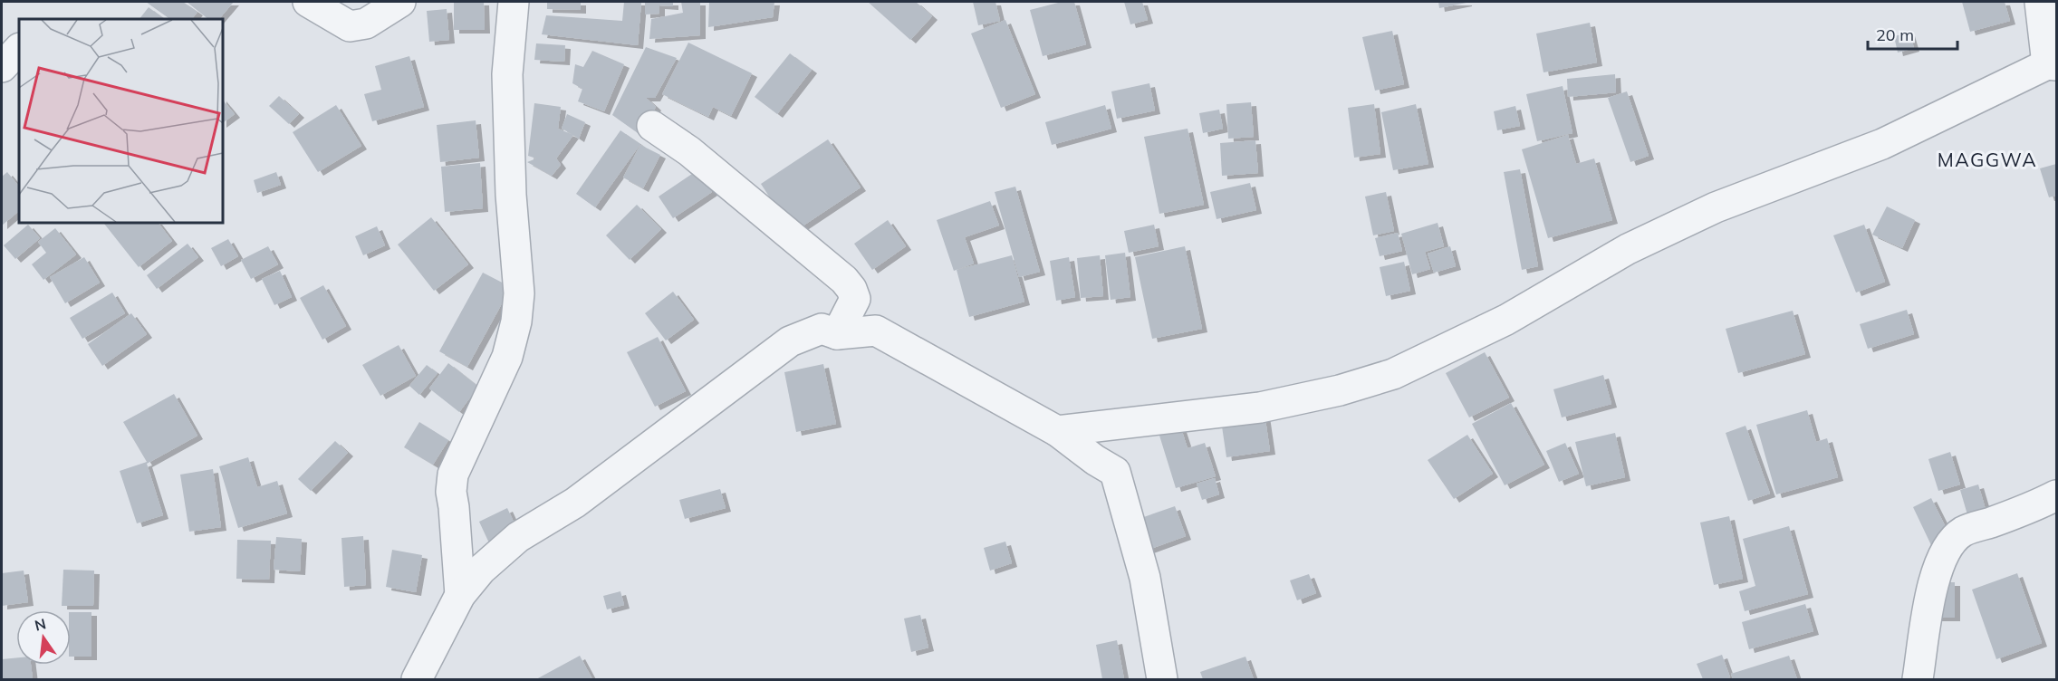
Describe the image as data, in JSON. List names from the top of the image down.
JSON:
{
  "districts": ["MAGGWA"],
  "scale_bar": "20 m",
  "north": "top"
}
